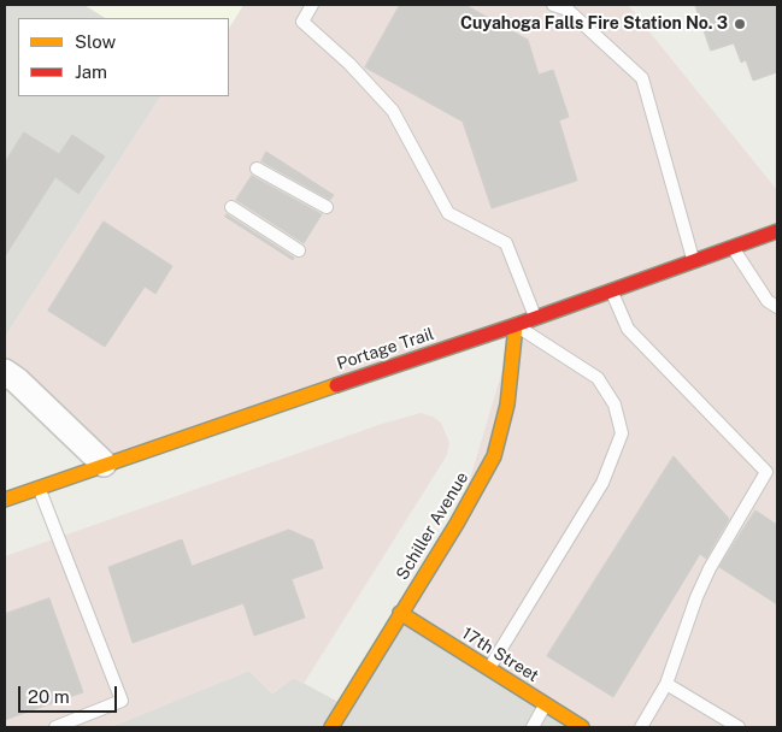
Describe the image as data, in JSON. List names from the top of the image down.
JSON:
{
  "streets": {
    "main road": ["Portage Trail", "Schiller Avenue", "17th Street"]
  },
  "crossings": [
    ["Portage Trail", "Schiller Avenue"],
    ["Schiller Avenue", "17th Street"]
  ],
  "places": ["Cuyahoga Falls Fire Station No. 3"],
  "legend": ["Slow", "Jam"],
  "scale_bar": "20 m"
}
